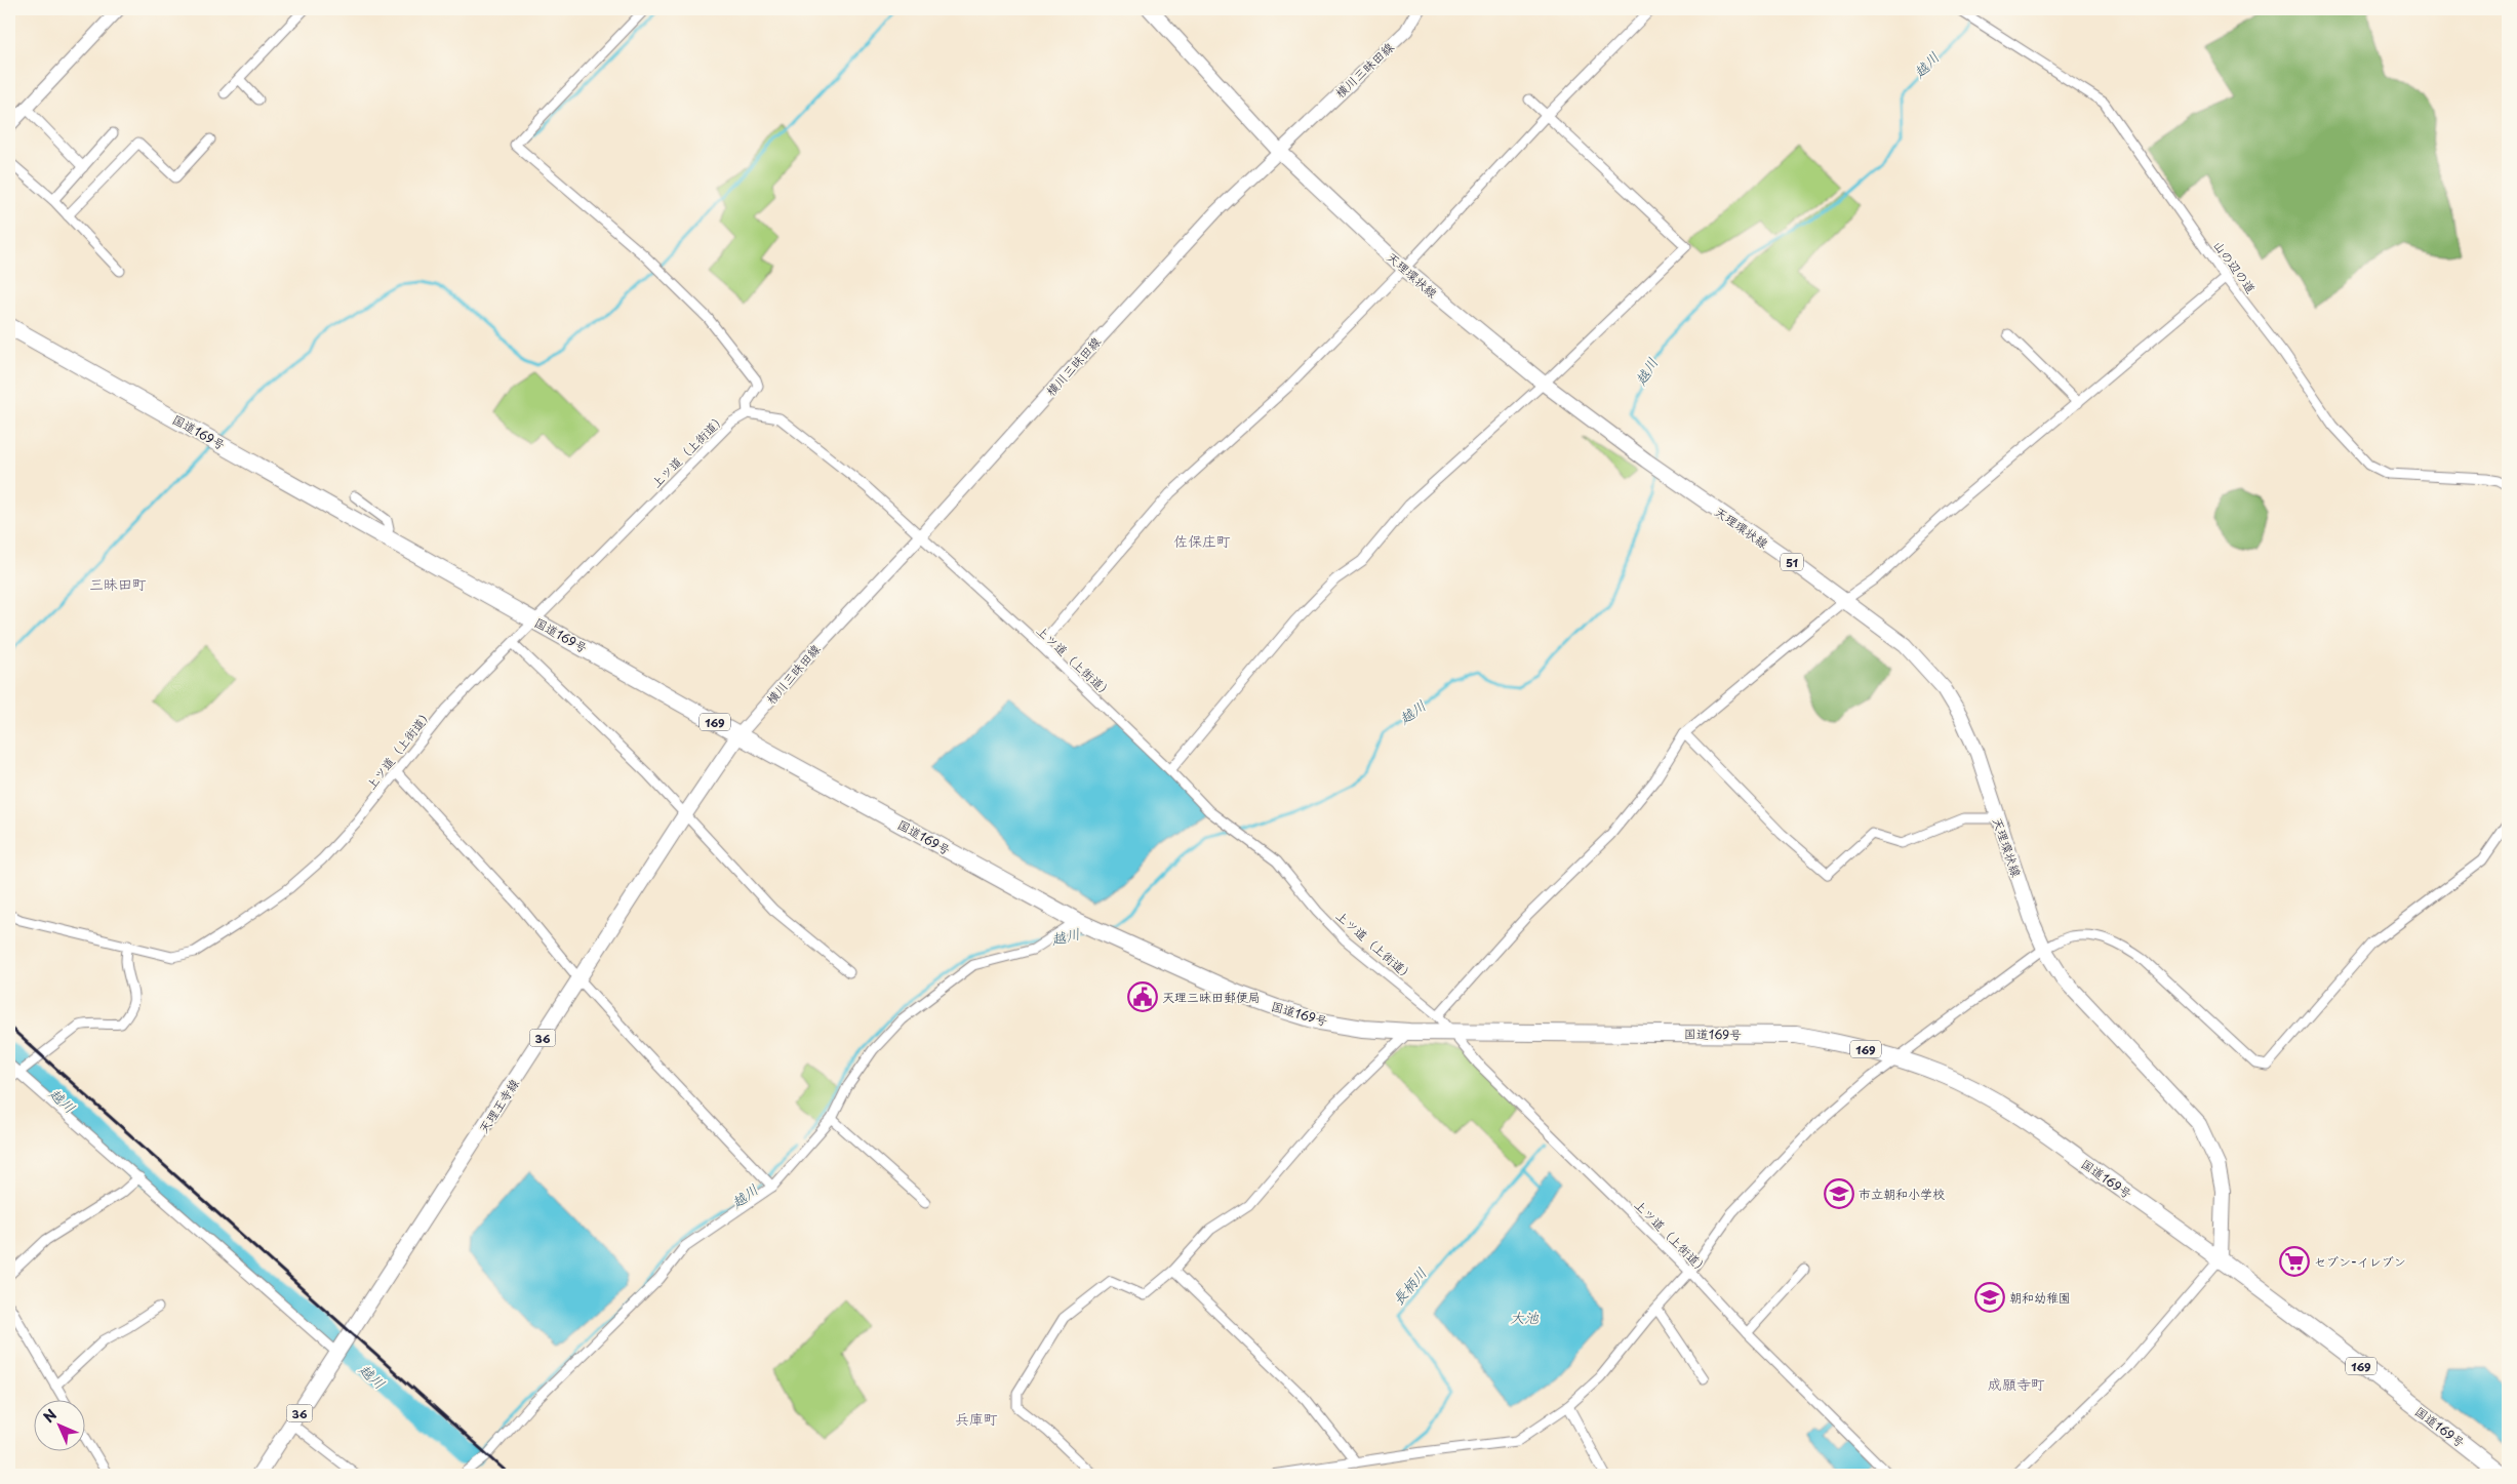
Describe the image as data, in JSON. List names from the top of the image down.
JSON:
{
  "streets": {
    "highway": ["国道169号", "169"],
    "main road": [
      "横川三昧田線",
      "天理環状線",
      "51",
      "36",
      "天理王寺線"
    ],
    "street": ["山の辺の道", "上ツ道（上街道）"]
  },
  "crossings": [
    ["横川三昧田線", "天理環状線"],
    ["横川三昧田線", "国道169号"],
    ["横川三昧田線", "上ツ道（上街道）"],
    ["横川三昧田線", "天理王寺線"],
    ["天理環状線", "国道169号"],
    ["国道169号", "上ツ道（上街道）"],
    ["国道169号", "天理王寺線"]
  ],
  "districts": [
    "佐保庄町",
    "三昧田町",
    "成願寺町",
    "兵庫町"
  ],
  "water": ["越川", "長柄川", "大池"],
  "places": {
    "public building": ["天理三昧田郵便局"],
    "school or university": ["市立朝和小学校", "朝和幼稚園"],
    "supermarket": ["セブン-イレブン"]
  },
  "north": "top left"
}
